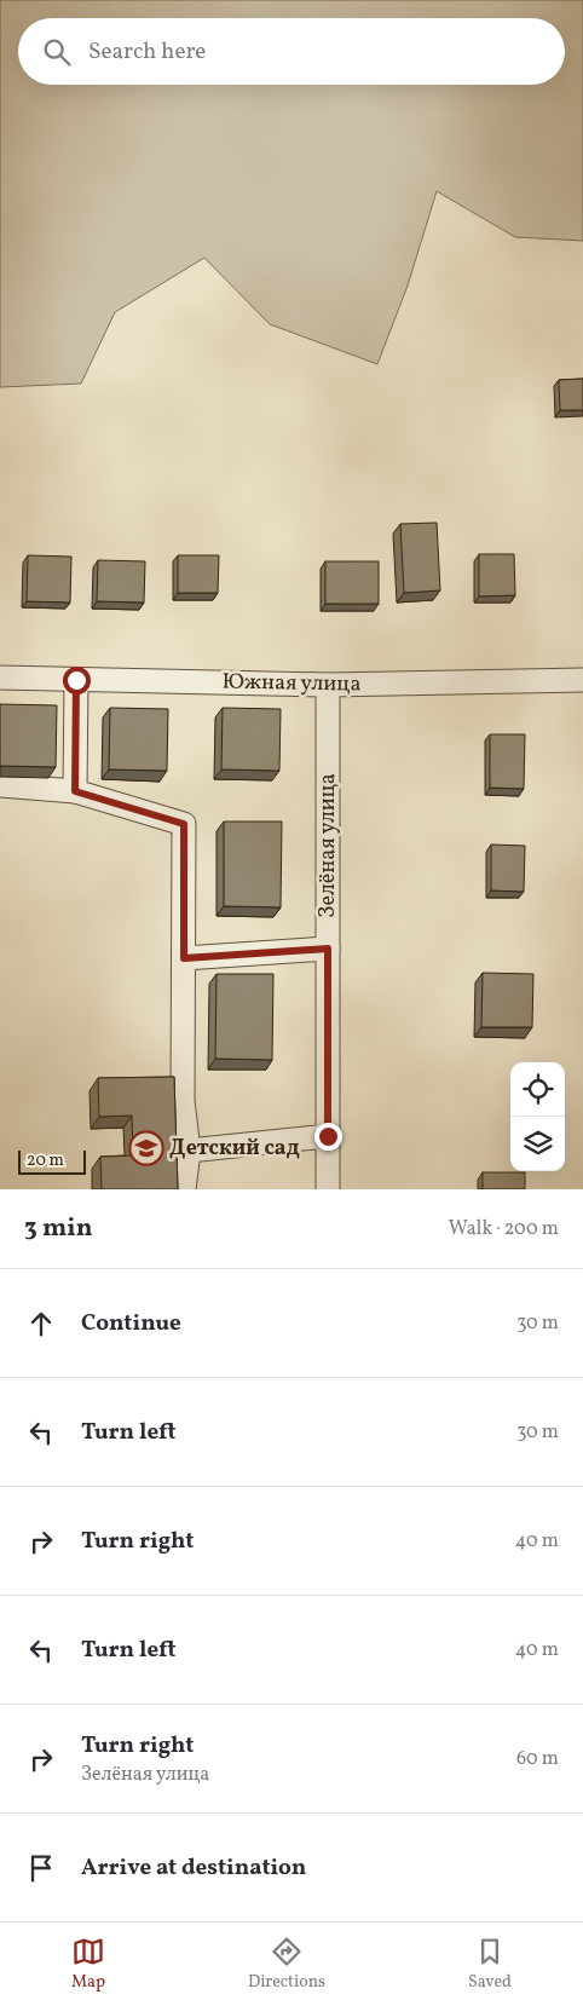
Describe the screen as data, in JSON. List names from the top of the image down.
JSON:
{
  "streets": {
    "street": ["Южная улица", "Зелёная улица"]
  },
  "crossings": [
    ["Южная улица", "Зелёная улица"]
  ],
  "places": {
    "school or university": ["Детский сад"]
  },
  "scale_bar": "20 m",
  "page": {
    "search": "Search here",
    "scale": "20 m",
    "heading": ["3 min", "Walk · 200 m"],
    "list": [
      ["Continue", "30 m"],
      ["Turn left", "30 m"],
      ["Turn right", "40 m"],
      ["Turn left", "40 m"],
      ["Turn right", "Зелёная улица", "60 m"],
      "Arrive at destination"
    ],
    "nav": ["Map", "Directions", "Saved"]
  }
}
